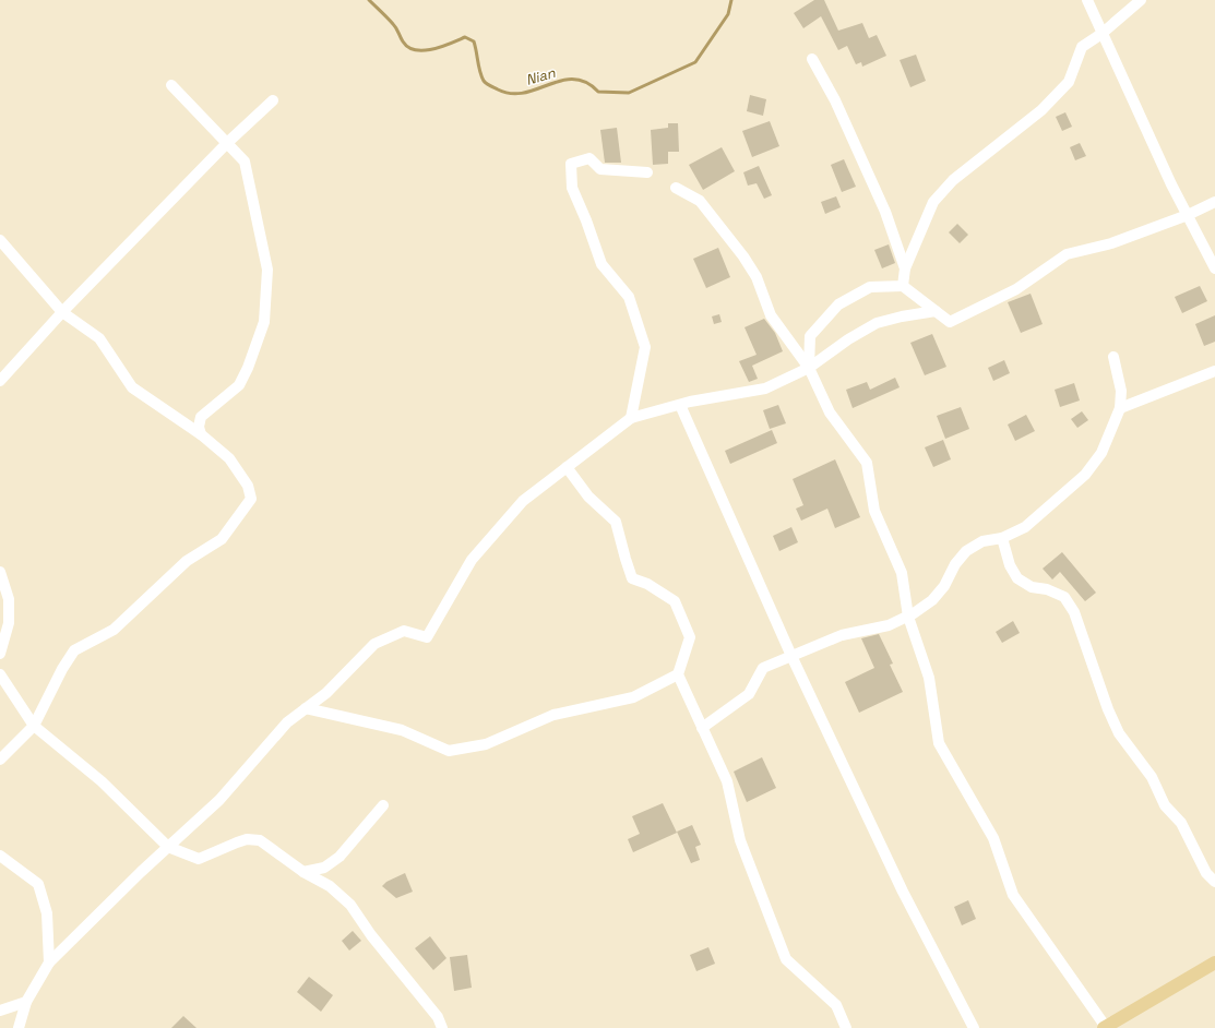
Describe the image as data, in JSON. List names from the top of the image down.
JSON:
{
  "water": ["Nian"]
}
